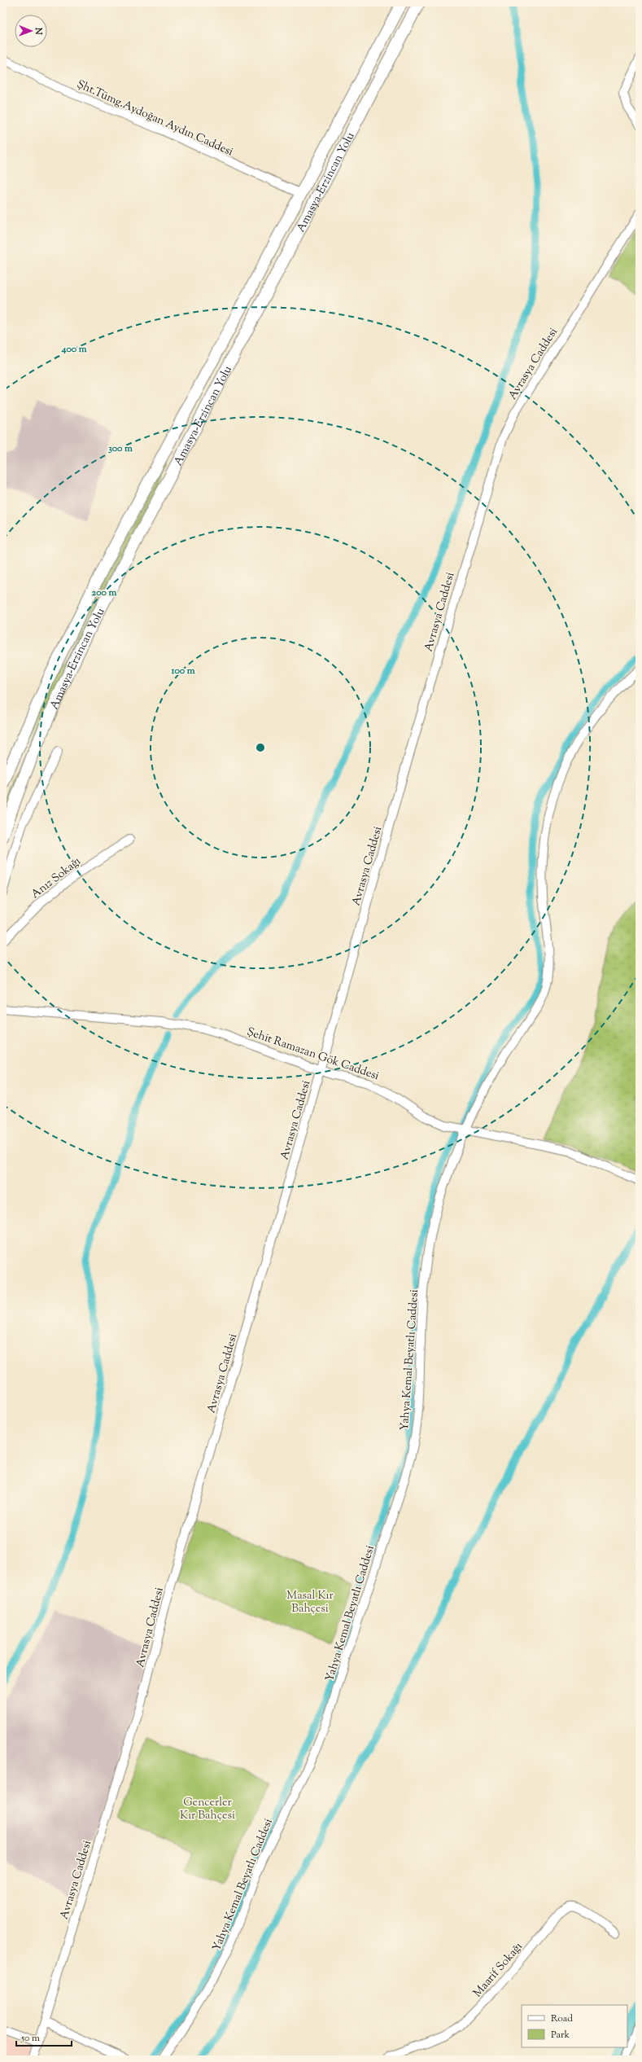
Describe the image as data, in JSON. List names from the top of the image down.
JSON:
{
  "streets": {
    "highway": ["Amasya-Erzincan Yolu"],
    "street": [
      "Şht.Tümg.Aydoğan Aydın Caddesi",
      "Avrasya Caddesi",
      "Anız Sokağı",
      "Şehit Ramazan Gök Caddesi",
      "Yahya Kemal Beyatlı Caddesi",
      "Maarif Sokağı"
    ]
  },
  "crossings": [
    ["Şht.Tümg.Aydoğan Aydın Caddesi", "Amasya-Erzincan Yolu"],
    ["Avrasya Caddesi", "Şehit Ramazan Gök Caddesi"],
    ["Şehit Ramazan Gök Caddesi", "Yahya Kemal Beyatlı Caddesi"]
  ],
  "parks": ["Masal Kır Bahçesi", "Gencerler Kır Bahçesi"],
  "legend": ["Road", "Park"],
  "scale_bar": "50 m",
  "north": "right",
  "rings": [
    "400 m",
    "300 m",
    "200 m",
    "100 m"
  ]
}
